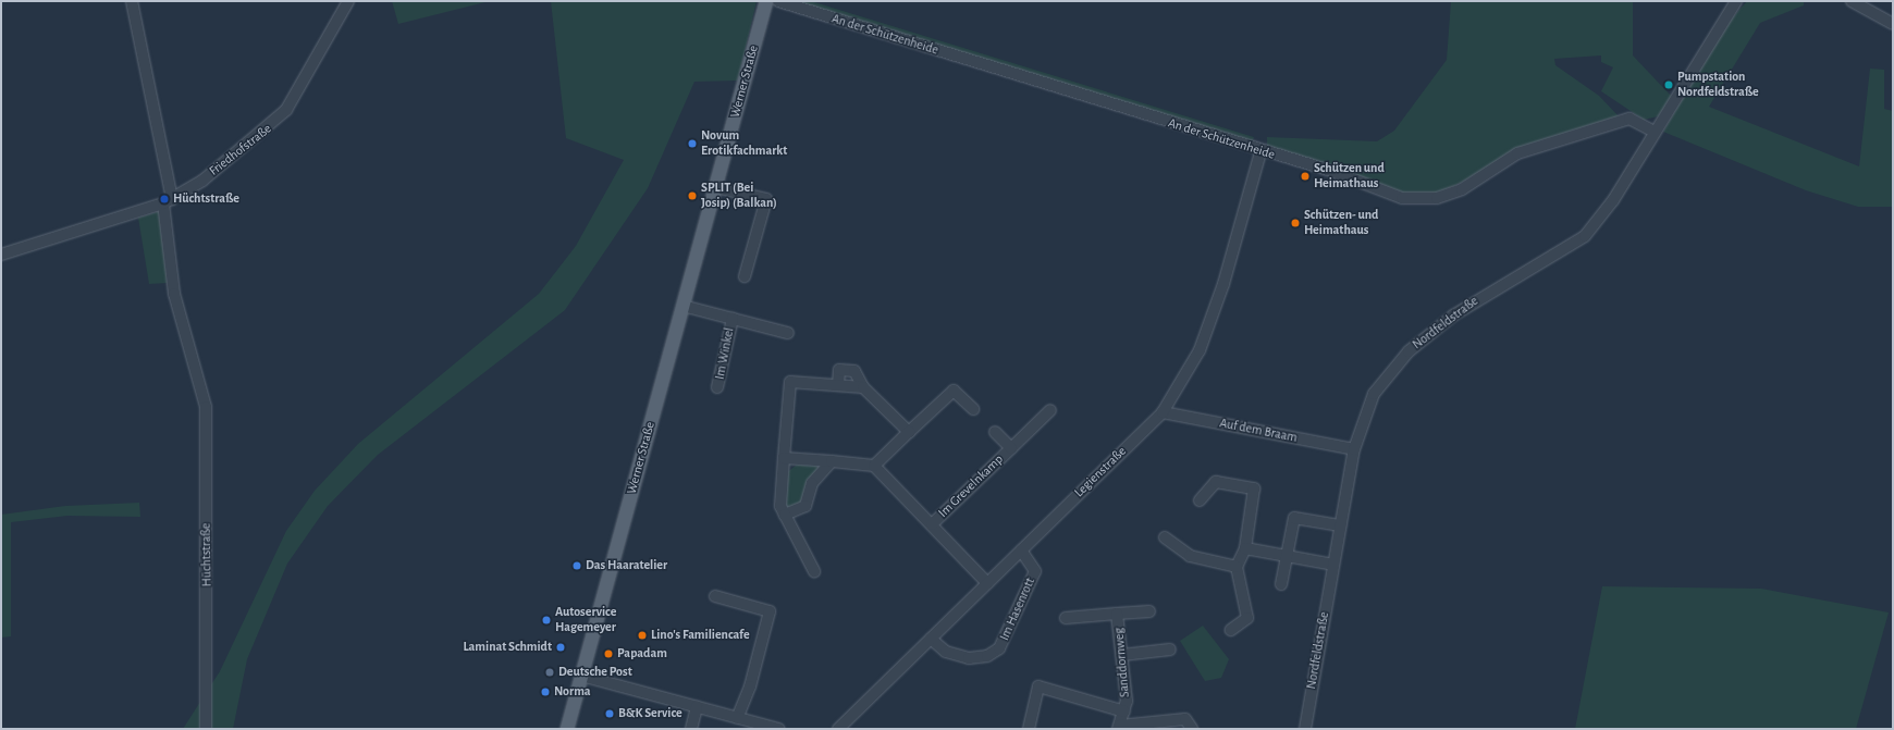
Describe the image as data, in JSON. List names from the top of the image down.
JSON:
{
  "streets": {
    "main road": ["Werner Straße"],
    "street": [
      "An der Schützenheide",
      "Friedhofstraße",
      "Nordfeldstraße",
      "Im Winkel",
      "Auf dem Braam",
      "Legienstraße",
      "Im Grevelnkamp",
      "Hüchtstraße",
      "Im Hasenrott",
      "Sanddornweg"
    ]
  },
  "crossings": [
    ["An der Schützenheide", "Nordfeldstraße"],
    ["An der Schützenheide", "Legienstraße"],
    ["Werner Straße", "Im Winkel"],
    ["Friedhofstraße", "Hüchtstraße"],
    ["Nordfeldstraße", "Auf dem Braam"],
    ["Auf dem Braam", "Legienstraße"],
    ["Legienstraße", "Im Grevelnkamp"],
    ["Legienstraße", "Im Hasenrott"]
  ],
  "places": [
    "Pumpstation Nordfeldstraße",
    "Novum Erotikfachmarkt",
    "Schützen und Heimathaus",
    "SPLIT (Bei Josip) (Balkan)",
    "Hüchtstraße",
    "Schützen- und Heimathaus",
    "Das Haaratelier",
    "Autoservice Hagemeyer",
    "Lino's Familiencafe",
    "Laminat Schmidt",
    "Papadam",
    "Deutsche Post",
    "Norma",
    "B&K Service"
  ]
}
